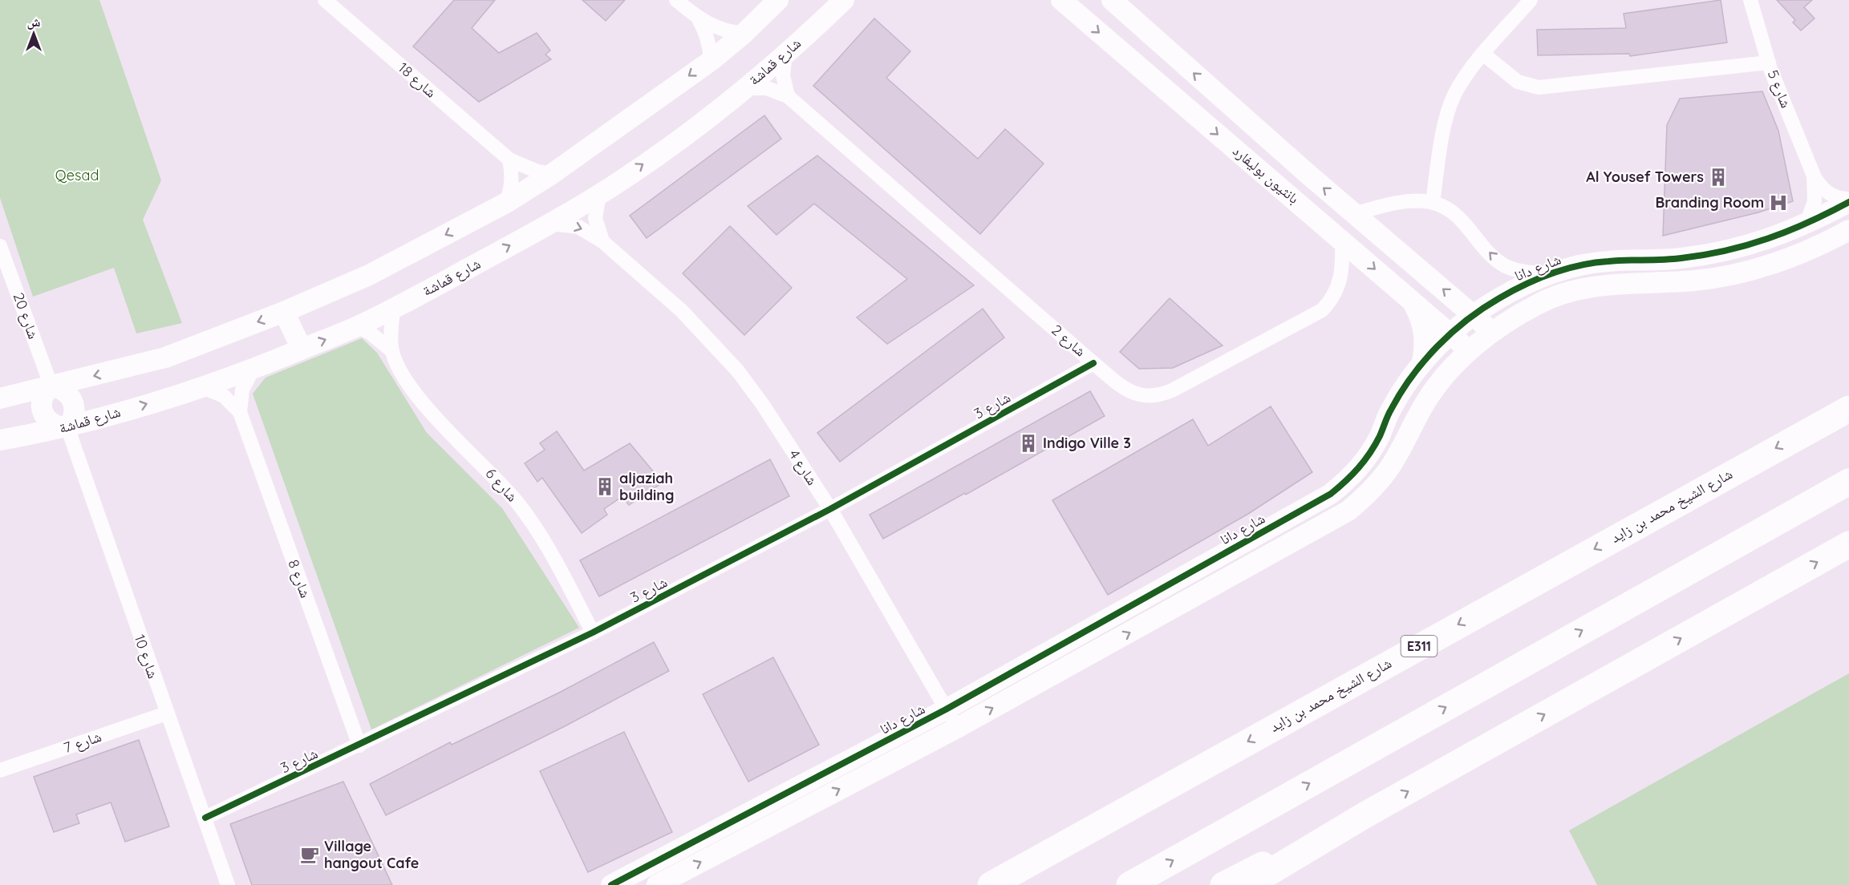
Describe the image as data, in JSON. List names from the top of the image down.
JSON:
{
  "streets": {
    "highway": ["شارع الشيخ محمد بن زايد", "E311"],
    "street": [
      "شارع قماشة",
      "شارع 18",
      "شارع 5",
      "بانثيون بوليفارد",
      "شارع دانا",
      "شارع 20",
      "شارع 2",
      "شارع 3",
      "شارع 4",
      "شارع 6",
      "شارع 8",
      "شارع 10",
      "شارع 7"
    ]
  },
  "crossings": [
    ["شارع قماشة", "شارع 20"],
    ["شارع قماشة", "شارع 2"],
    ["شارع قماشة", "شارع 4"],
    ["شارع قماشة", "شارع 6"],
    ["شارع قماشة", "شارع 8"],
    ["شارع قماشة", "شارع 10"],
    ["شارع 5", "شارع دانا"],
    ["بانثيون بوليفارد", "شارع دانا"],
    ["بانثيون بوليفارد", "شارع 2"],
    ["شارع دانا", "شارع 4"],
    ["شارع 20", "شارع 10"],
    ["شارع 2", "شارع 3"],
    ["شارع 3", "شارع 4"],
    ["شارع 3", "شارع 6"],
    ["شارع 3", "شارع 8"],
    ["شارع 3", "شارع 10"],
    ["شارع 10", "شارع 7"]
  ],
  "parks": ["Qesad"],
  "places": {
    "building": ["Al Yousef Towers", "Indigo Ville 3", "aljaziah building"],
    "hospital": ["Branding Room"],
    "cafe": ["Village hangout Cafe"]
  },
  "north": "top"
}
